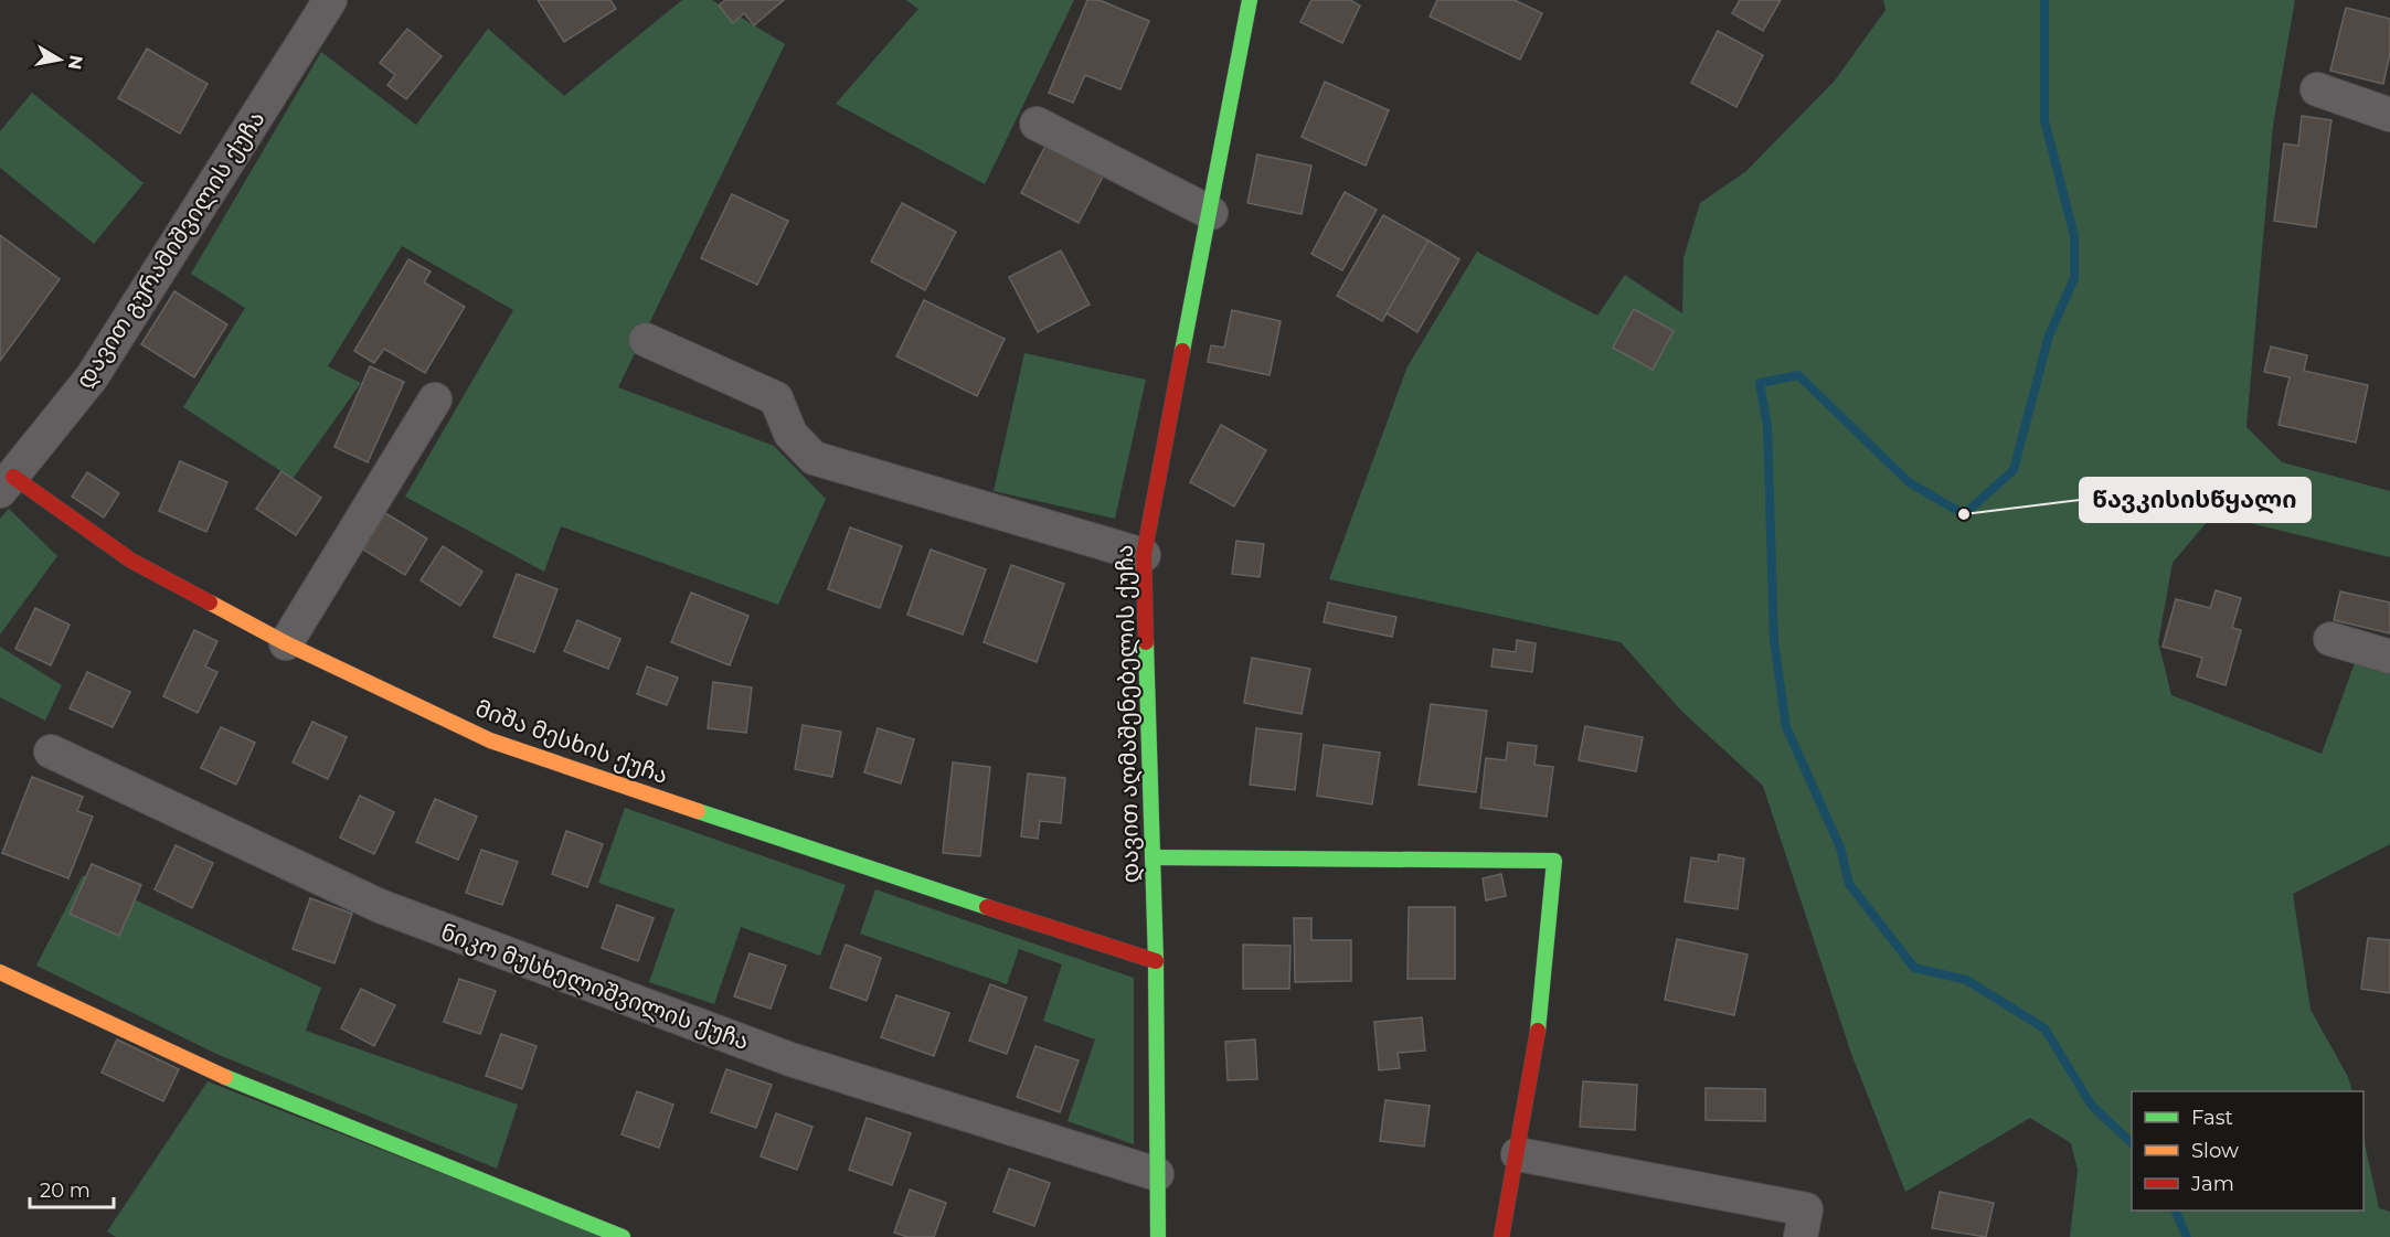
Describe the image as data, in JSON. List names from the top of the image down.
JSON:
{
  "streets": {
    "street": [
      "დავით გურამიშვილის ქუჩა",
      "დავით აღმაშენებელის ქუჩა",
      "მიშა მესხის ქუჩა",
      "ნიკო მუსხელიშვილის ქუჩა"
    ]
  },
  "crossings": [
    ["დავით გურამიშვილის ქუჩა", "მიშა მესხის ქუჩა"],
    ["დავით აღმაშენებელის ქუჩა", "მიშა მესხის ქუჩა"],
    ["დავით აღმაშენებელის ქუჩა", "ნიკო მუსხელიშვილის ქუჩა"]
  ],
  "places": ["წავკისისწყალი"],
  "legend": ["Fast", "Slow", "Jam"],
  "scale_bar": "20 m",
  "north": "right"
}
